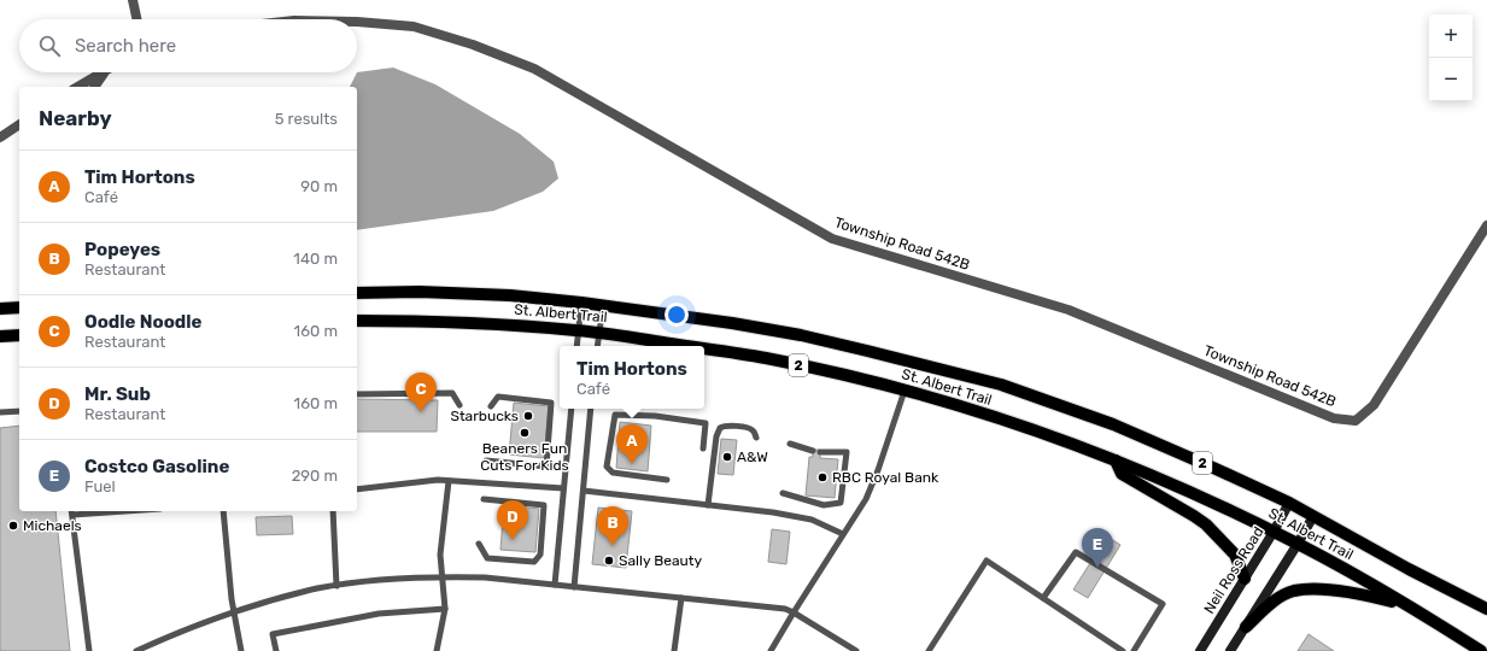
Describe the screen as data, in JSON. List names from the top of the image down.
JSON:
{
  "streets": {
    "main road": ["St. Albert Trail", "2", "Neil Ross Road"],
    "street": ["Township Road 542B"]
  },
  "crossings": [
    ["St. Albert Trail", "Neil Ross Road"]
  ],
  "places": [
    "Starbucks",
    "Beaners Fun Cuts For Kids",
    "A&W",
    "RBC Royal Bank",
    "Michaels",
    "Sally Beauty"
  ],
  "page": {
    "map_buttons": ["+", "−"],
    "search": "Search here",
    "heading": ["Nearby", "5 results"],
    "list": [
      {
        "mark": "A",
        "name": "Tim Hortons",
        "note": "Café",
        "value": "90 m"
      },
      {
        "mark": "B",
        "name": "Popeyes",
        "note": "Restaurant",
        "value": "140 m"
      },
      {
        "mark": "C",
        "name": "Oodle Noodle",
        "note": "Restaurant",
        "value": "160 m"
      },
      {
        "mark": "D",
        "name": "Mr. Sub",
        "note": "Restaurant",
        "value": "160 m"
      },
      {
        "mark": "E",
        "name": "Costco Gasoline",
        "note": "Fuel",
        "value": "290 m"
      }
    ],
    "popup": ["Tim Hortons", "Café"],
    "pins": [
      "C",
      "A",
      "D",
      "B",
      "E"
    ]
  }
}
